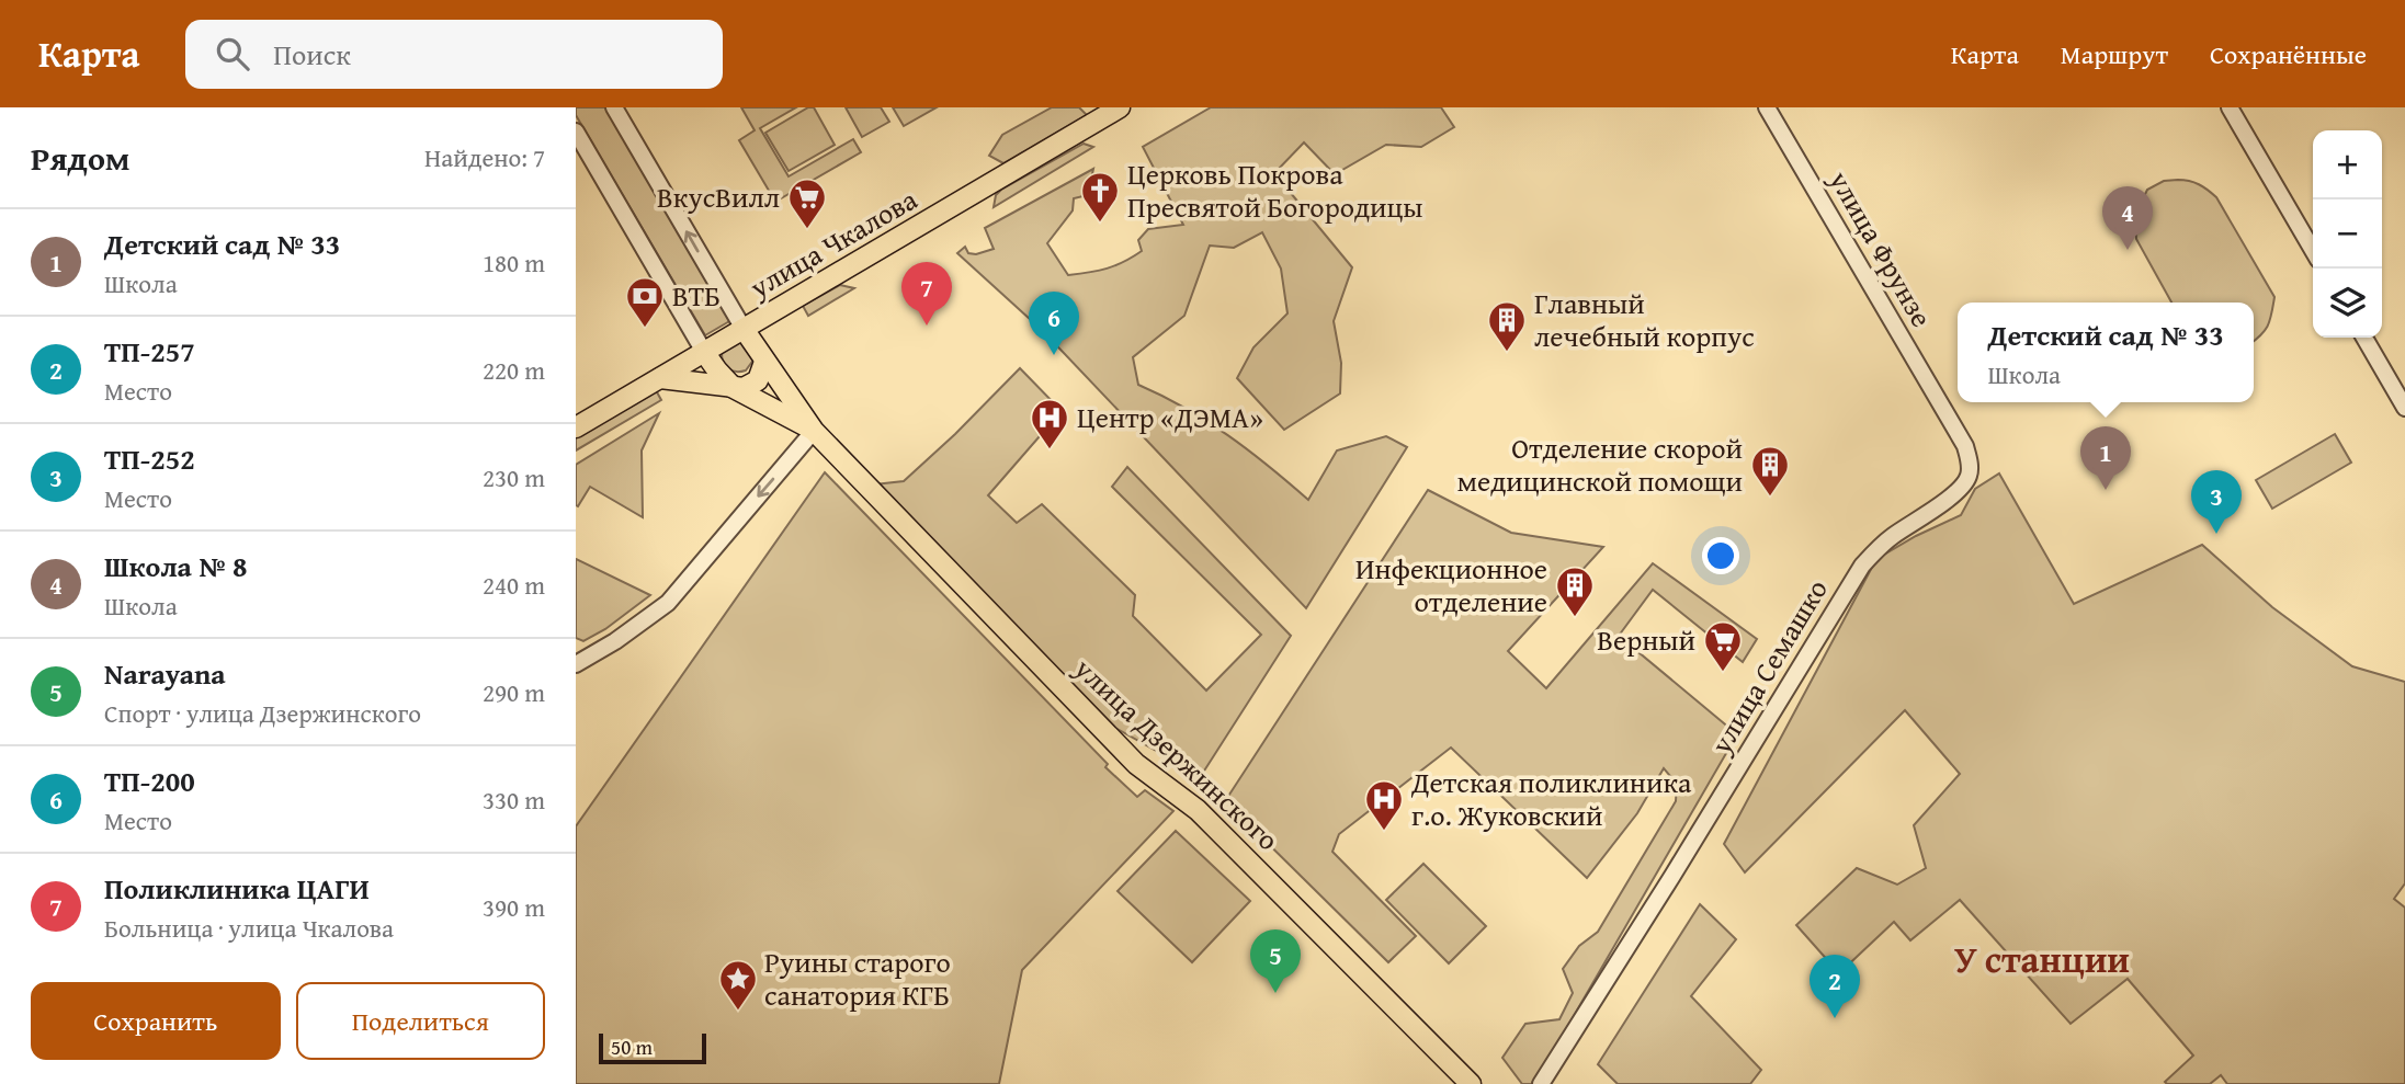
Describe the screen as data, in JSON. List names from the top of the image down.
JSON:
{
  "streets": {
    "main road": ["улица Чкалова", "улица Дзержинского"],
    "street": ["улица Фрунзе", "улица Семашко"]
  },
  "crossings": [
    ["улица Чкалова", "улица Дзержинского"],
    ["улица Фрунзе", "улица Семашко"]
  ],
  "districts": ["У станции"],
  "places": {
    "church": ["Церковь Покрова Пресвятой Богородицы"],
    "supermarket": ["ВкусВилл", "Верный"],
    "bank": ["ВТБ"],
    "building": ["Главный лечебный корпус", "Отделение скорой медицинской помощи", "Инфекционное отделение"],
    "hospital": ["Центр «ДЭМА»", "Детская поликлиника г.о. Жуковский"],
    "place": ["Руины старого санатория КГБ"]
  },
  "scale_bar": "50 m",
  "page": {
    "header": "Карта",
    "search": "Поиск",
    "nav": ["Карта", "Маршрут", "Сохранённые"],
    "heading": ["Рядом", "Найдено: 7"],
    "map_buttons": ["+", "−"],
    "pins": [
      "4",
      "7",
      "6",
      "1",
      "3",
      "5",
      "2"
    ],
    "list": [
      {
        "mark": "1",
        "name": "Детский сад № 33",
        "note": "Школа",
        "value": "180 m"
      },
      {
        "mark": "2",
        "name": "ТП-257",
        "note": "Место",
        "value": "220 m"
      },
      {
        "mark": "3",
        "name": "ТП-252",
        "note": "Место",
        "value": "230 m"
      },
      {
        "mark": "4",
        "name": "Школа № 8",
        "note": "Школа",
        "value": "240 m"
      },
      {
        "mark": "5",
        "name": "Narayana",
        "note": "Спорт · улица Дзержинского",
        "value": "290 m"
      },
      {
        "mark": "6",
        "name": "ТП-200",
        "note": "Место",
        "value": "330 m"
      },
      {
        "mark": "7",
        "name": "Поликлиника ЦАГИ",
        "note": "Больница · улица Чкалова",
        "value": "390 m"
      }
    ],
    "popup": ["Детский сад № 33", "Школа"],
    "buttons": ["Сохранить", "Поделиться"],
    "scale": "50 m"
  }
}
